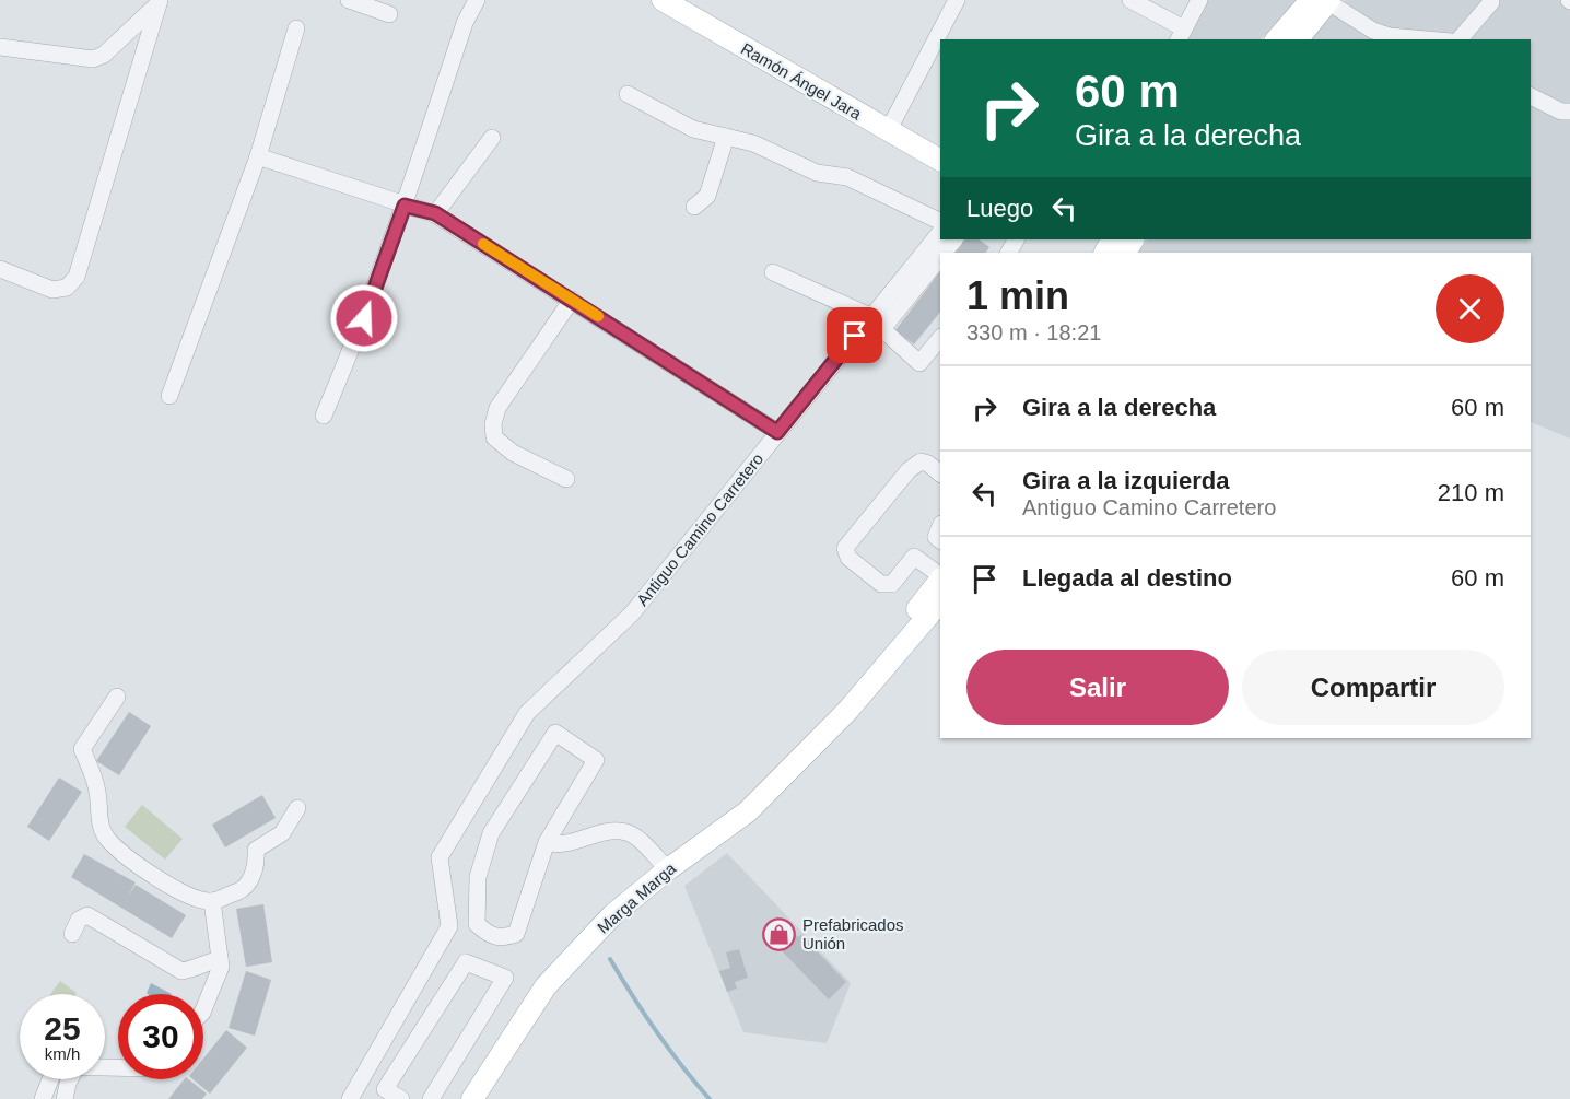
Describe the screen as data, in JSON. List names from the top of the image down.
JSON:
{
  "streets": {
    "main road": ["Ramón Ángel Jara", "Marga Marga"],
    "street": ["Antiguo Camino Carretero"]
  },
  "places": {
    "shop": ["Prefabricados Unión"]
  },
  "page": {
    "turn": ["60 m", "Gira a la derecha"],
    "then": "Luego",
    "heading": ["1 min", "330 m · 18:21"],
    "list": [
      {
        "name": "Gira a la derecha",
        "value": "60 m"
      },
      {
        "name": "Gira a la izquierda",
        "note": "Antiguo Camino Carretero",
        "value": "210 m"
      },
      {
        "name": "Llegada al destino",
        "value": "60 m"
      }
    ],
    "buttons": ["Salir", "Compartir"],
    "speed": "25 km/h",
    "limit": "30"
  }
}
